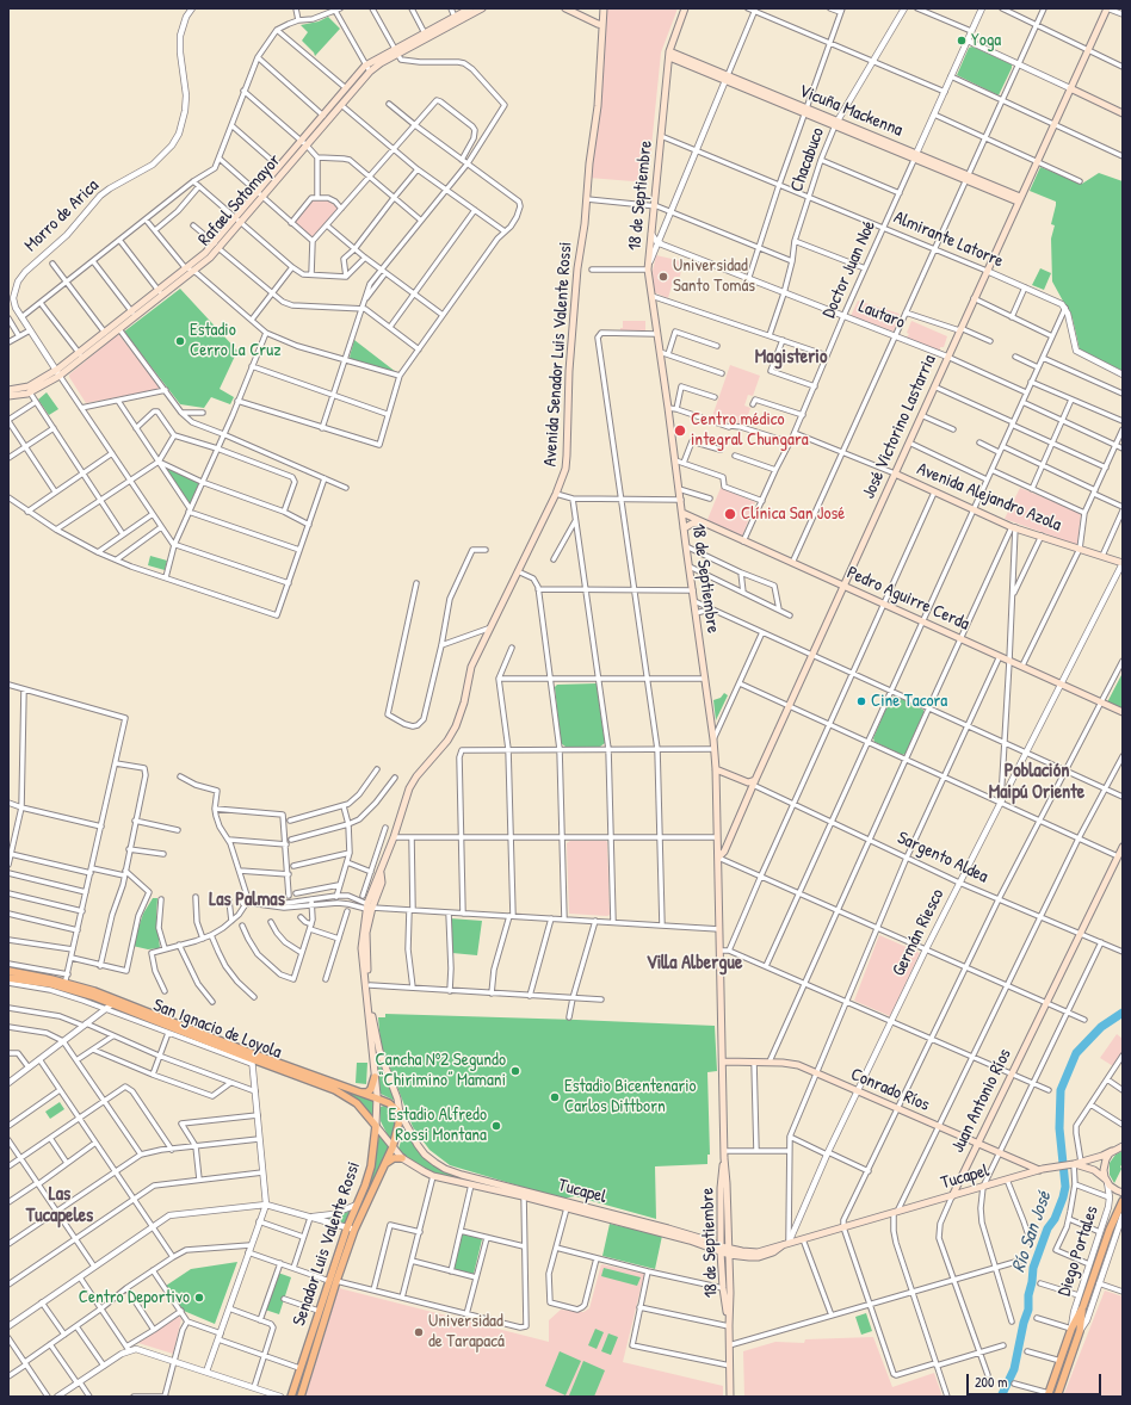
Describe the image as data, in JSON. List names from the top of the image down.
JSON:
{
  "streets": {
    "main road": [
      "Vicuña Mackenna",
      "18 de Septiembre",
      "Rafael Sotomayor",
      "Avenida Senador Luis Valente Rossi",
      "José Victorino Lastarria",
      "Avenida Alejandro Azola",
      "Pedro Aguirre Cerda",
      "Sargento Aldea",
      "San Ignacio de Loyola",
      "Conrado Ríos",
      "Juan Antonio Ríos",
      "Tucapel",
      "Senador Luis Valente Rossi",
      "Diego Portales"
    ],
    "street": [
      "Chacabuco",
      "Morro de Arica",
      "Almirante Latorre",
      "Doctor Juan Noé",
      "Lautaro",
      "Germán Riesco"
    ]
  },
  "crossings": [
    ["Vicuña Mackenna", "Chacabuco"],
    ["Vicuña Mackenna", "18 de Septiembre"],
    ["Vicuña Mackenna", "Doctor Juan Noé"],
    ["Vicuña Mackenna", "José Victorino Lastarria"],
    ["Chacabuco", "Almirante Latorre"],
    ["Chacabuco", "Lautaro"],
    ["18 de Septiembre", "Almirante Latorre"],
    ["18 de Septiembre", "José Victorino Lastarria"],
    ["18 de Septiembre", "Pedro Aguirre Cerda"],
    ["18 de Septiembre", "Sargento Aldea"],
    ["18 de Septiembre", "Conrado Ríos"],
    ["18 de Septiembre", "Tucapel"],
    ["Rafael Sotomayor", "Morro de Arica"],
    ["Almirante Latorre", "Doctor Juan Noé"],
    ["Almirante Latorre", "José Victorino Lastarria"],
    ["Doctor Juan Noé", "Lautaro"],
    ["Doctor Juan Noé", "Avenida Alejandro Azola"],
    ["Doctor Juan Noé", "Pedro Aguirre Cerda"],
    ["Lautaro", "José Victorino Lastarria"],
    ["Avenida Senador Luis Valente Rossi", "San Ignacio de Loyola"],
    ["Avenida Senador Luis Valente Rossi", "Tucapel"],
    ["Avenida Senador Luis Valente Rossi", "Senador Luis Valente Rossi"],
    ["José Victorino Lastarria", "Avenida Alejandro Azola"],
    ["José Victorino Lastarria", "Pedro Aguirre Cerda"],
    ["José Victorino Lastarria", "Sargento Aldea"],
    ["Avenida Alejandro Azola", "Germán Riesco"],
    ["Pedro Aguirre Cerda", "Germán Riesco"],
    ["Sargento Aldea", "Germán Riesco"],
    ["Sargento Aldea", "Juan Antonio Ríos"],
    ["Germán Riesco", "Conrado Ríos"],
    ["Germán Riesco", "Tucapel"],
    ["San Ignacio de Loyola", "Tucapel"],
    ["San Ignacio de Loyola", "Senador Luis Valente Rossi"],
    ["Conrado Ríos", "Juan Antonio Ríos"],
    ["Conrado Ríos", "Tucapel"],
    ["Juan Antonio Ríos", "Tucapel"],
    ["Tucapel", "Senador Luis Valente Rossi"],
    ["Tucapel", "Diego Portales"]
  ],
  "districts": [
    "Magisterio",
    "Población Maipú Oriente",
    "Las Palmas",
    "Villa Albergue",
    "Las Tucapeles"
  ],
  "water": ["Río San José"],
  "places": [
    "Yoga",
    "Universidad Santo Tomás",
    "Estadio Cerro La Cruz",
    "Centro médico integral Chungara",
    "Clínica San José",
    "Cine Tacora",
    "Cancha Nº2 Segundo “Chirimino” Mamani",
    "Estadio Bicentenario Carlos Dittborn",
    "Estadio Alfredo Rossi Montana",
    "Centro Deportivo",
    "Universidad de Tarapacá"
  ],
  "scale_bar": "200 m"
}
